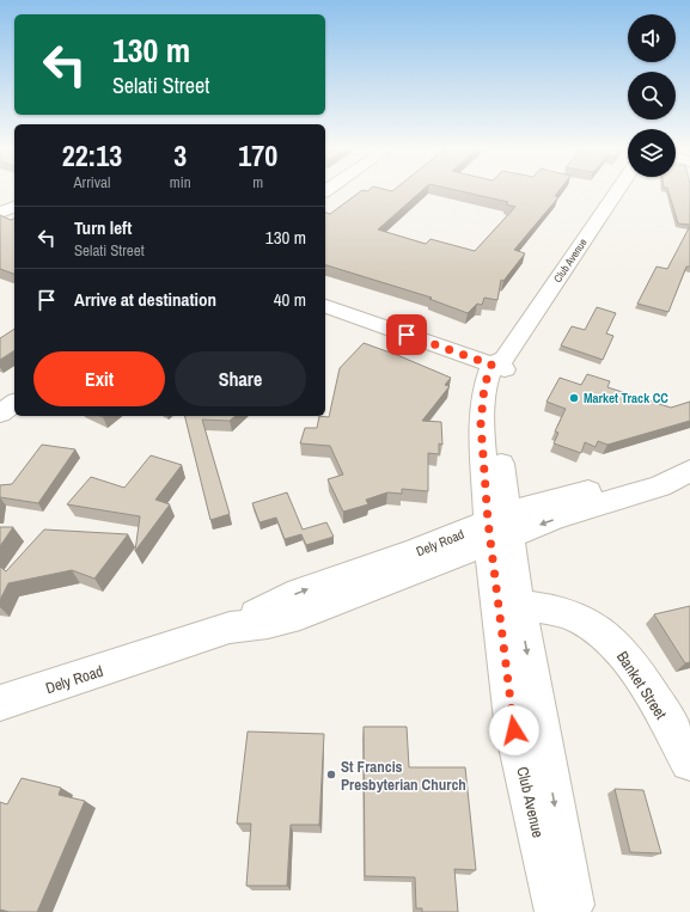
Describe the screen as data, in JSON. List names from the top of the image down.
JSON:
{
  "streets": {
    "street": ["Club Avenue", "Dely Road", "Banket Street"]
  },
  "crossings": [
    ["Club Avenue", "Dely Road"],
    ["Club Avenue", "Banket Street"]
  ],
  "places": ["Market Track CC", "St Francis Presbyterian Church"],
  "page": {
    "turn": ["130 m", "Selati Street"],
    "eta": [
      "22:13",
      "Arrival",
      "3",
      "min",
      "170",
      "m"
    ],
    "list": [
      {
        "name": "Turn left",
        "note": "Selati Street",
        "value": "130 m"
      },
      {
        "name": "Arrive at destination",
        "value": "40 m"
      }
    ],
    "buttons": ["Exit", "Share"]
  }
}
